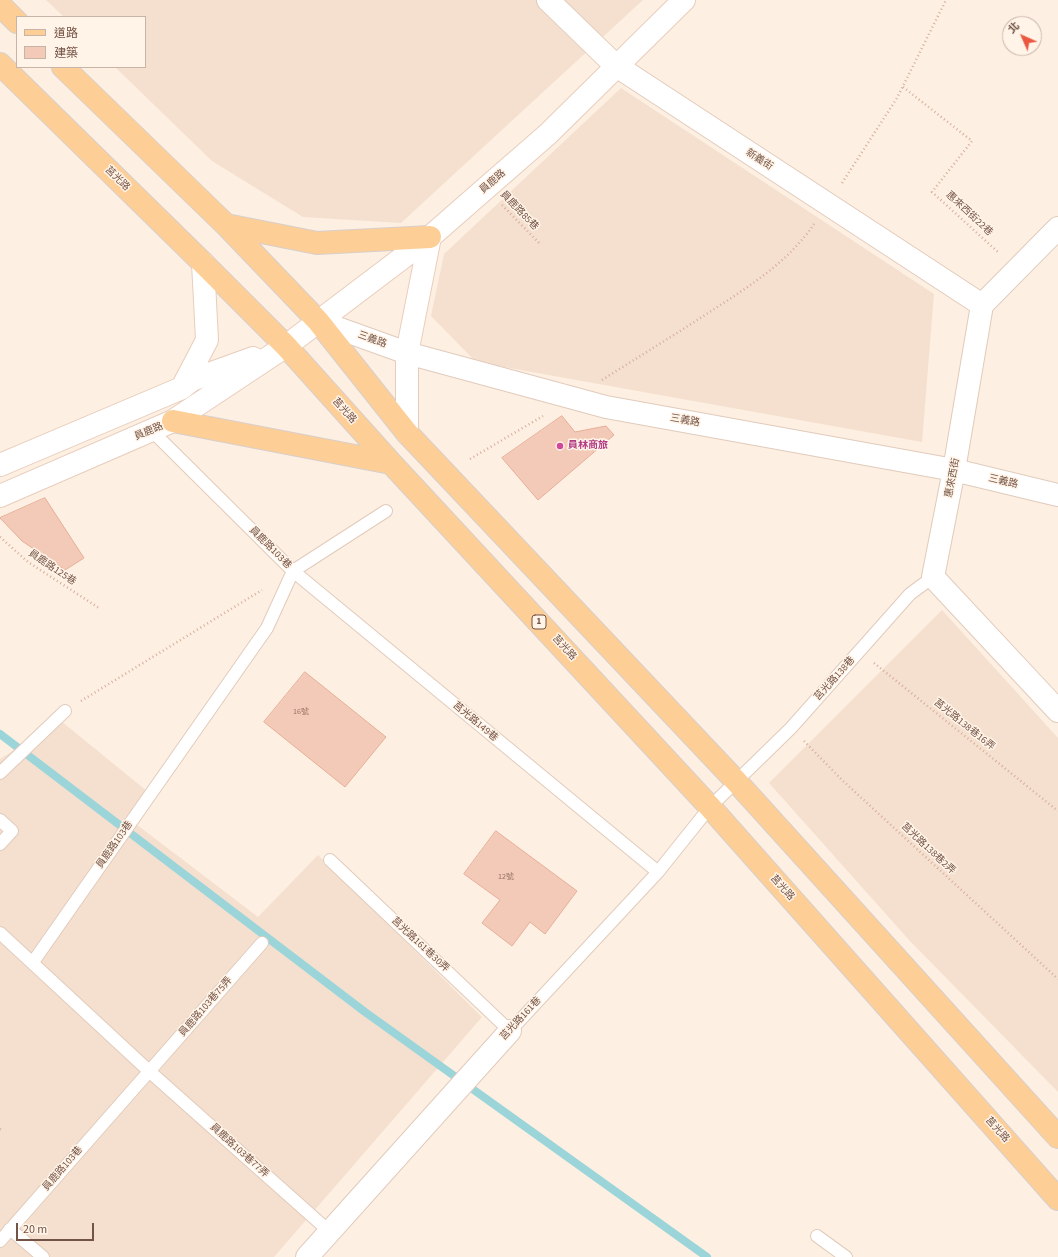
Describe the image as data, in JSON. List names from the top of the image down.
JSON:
{
  "streets": {
    "main road": ["莒光路", "1"],
    "street": [
      "新義街",
      "員鹿路",
      "三義路",
      "惠來西街",
      "莒光路161巷"
    ],
    "lane": [
      "員鹿路103巷",
      "莒光路138巷",
      "莒光路149巷",
      "莒光路161巷30弄",
      "員鹿路103巷75弄",
      "員鹿路103巷77弄"
    ],
    "path": [
      "員鹿路85巷",
      "惠來西街22巷",
      "員鹿路125巷",
      "莒光路138巷16弄",
      "莒光路138巷2弄"
    ]
  },
  "crossings": [
    ["新義街", "員鹿路"],
    ["新義街", "惠來西街"],
    ["莒光路", "員鹿路"],
    ["莒光路", "莒光路161巷"],
    ["員鹿路", "員鹿路85巷"],
    ["員鹿路", "三義路"],
    ["員鹿路", "員鹿路103巷"],
    ["三義路", "惠來西街"],
    ["惠來西街", "莒光路138巷"],
    ["員鹿路103巷", "莒光路149巷"],
    ["員鹿路103巷", "員鹿路103巷75弄"],
    ["員鹿路103巷", "員鹿路103巷77弄"],
    ["莒光路138巷", "莒光路138巷16弄"],
    ["莒光路138巷", "莒光路138巷2弄"],
    ["莒光路138巷", "莒光路161巷"],
    ["莒光路149巷", "莒光路161巷"],
    ["莒光路161巷30弄", "莒光路161巷"],
    ["員鹿路103巷75弄", "員鹿路103巷77弄"],
    ["莒光路161巷", "員鹿路103巷77弄"]
  ],
  "places": ["員林商旅"],
  "house_numbers": ["16號", "12號"],
  "legend": ["道路", "建築"],
  "scale_bar": "20 m",
  "north": "top left"
}
